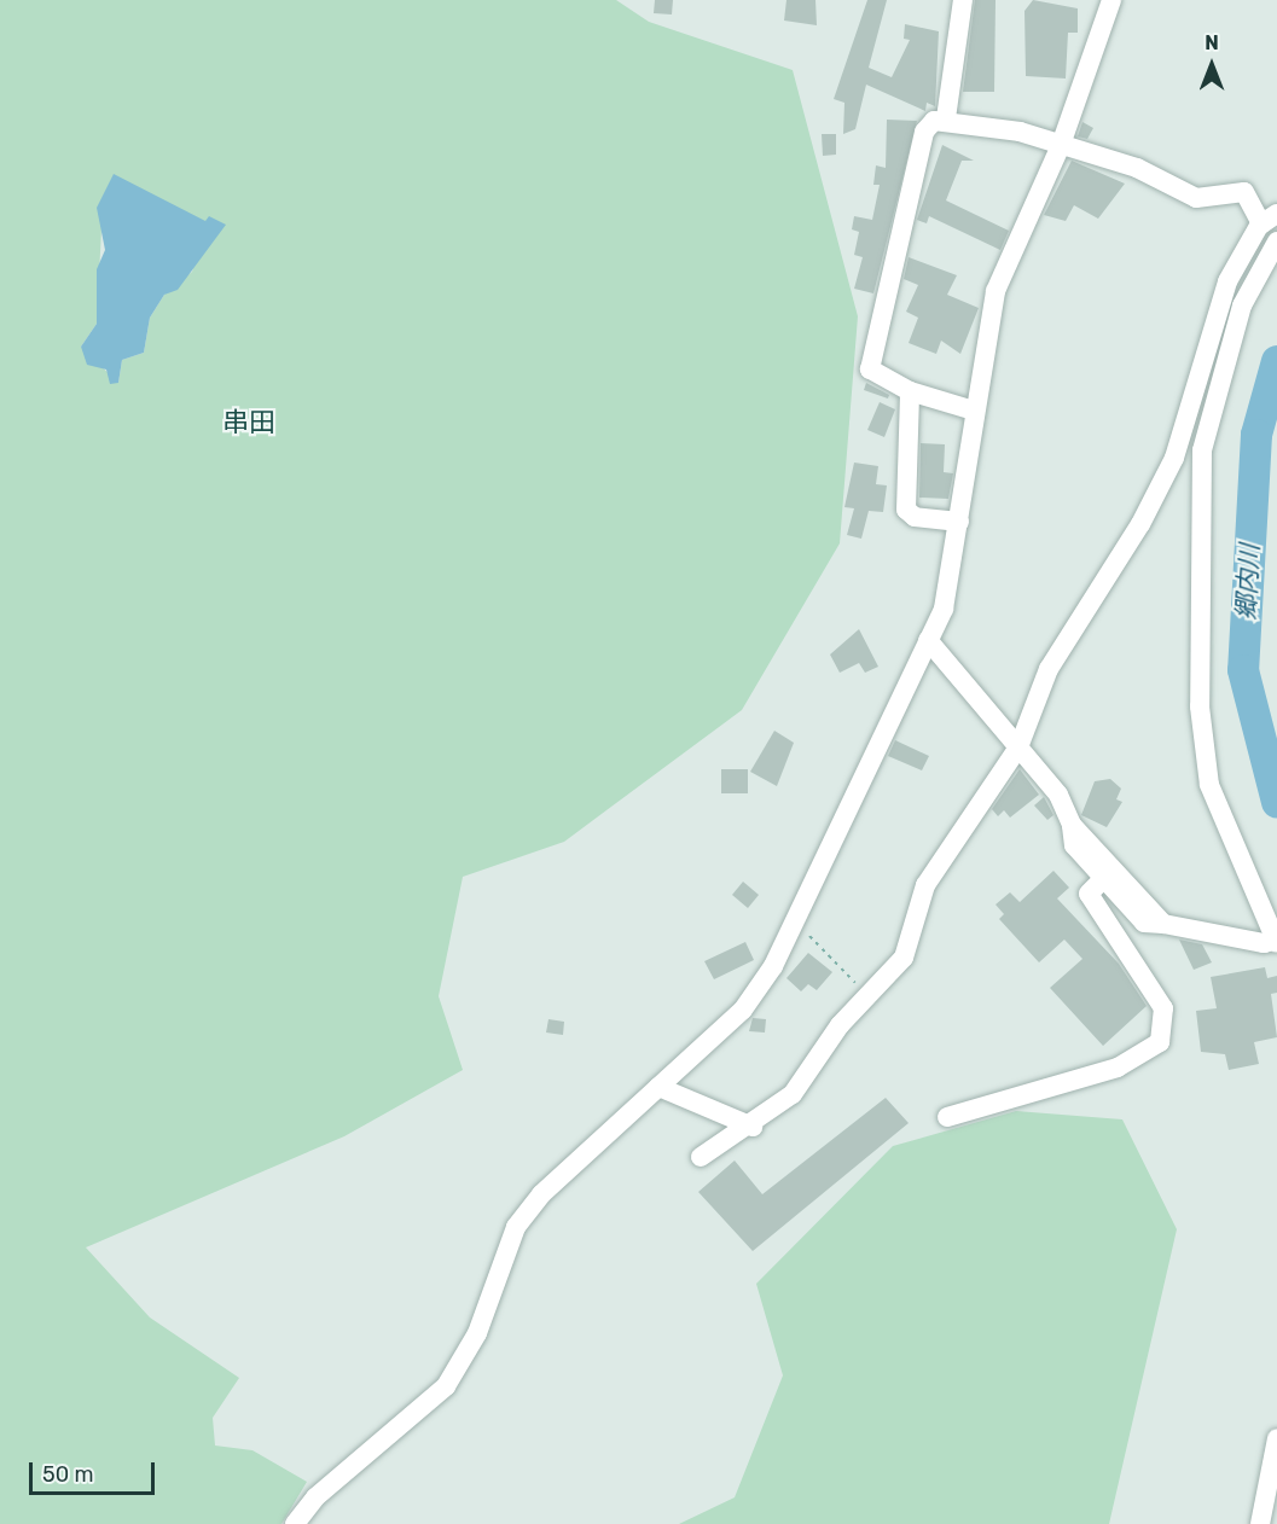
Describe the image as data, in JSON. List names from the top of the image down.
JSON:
{
  "districts": ["串田"],
  "water": ["郷内川"],
  "scale_bar": "50 m",
  "north": "top"
}
